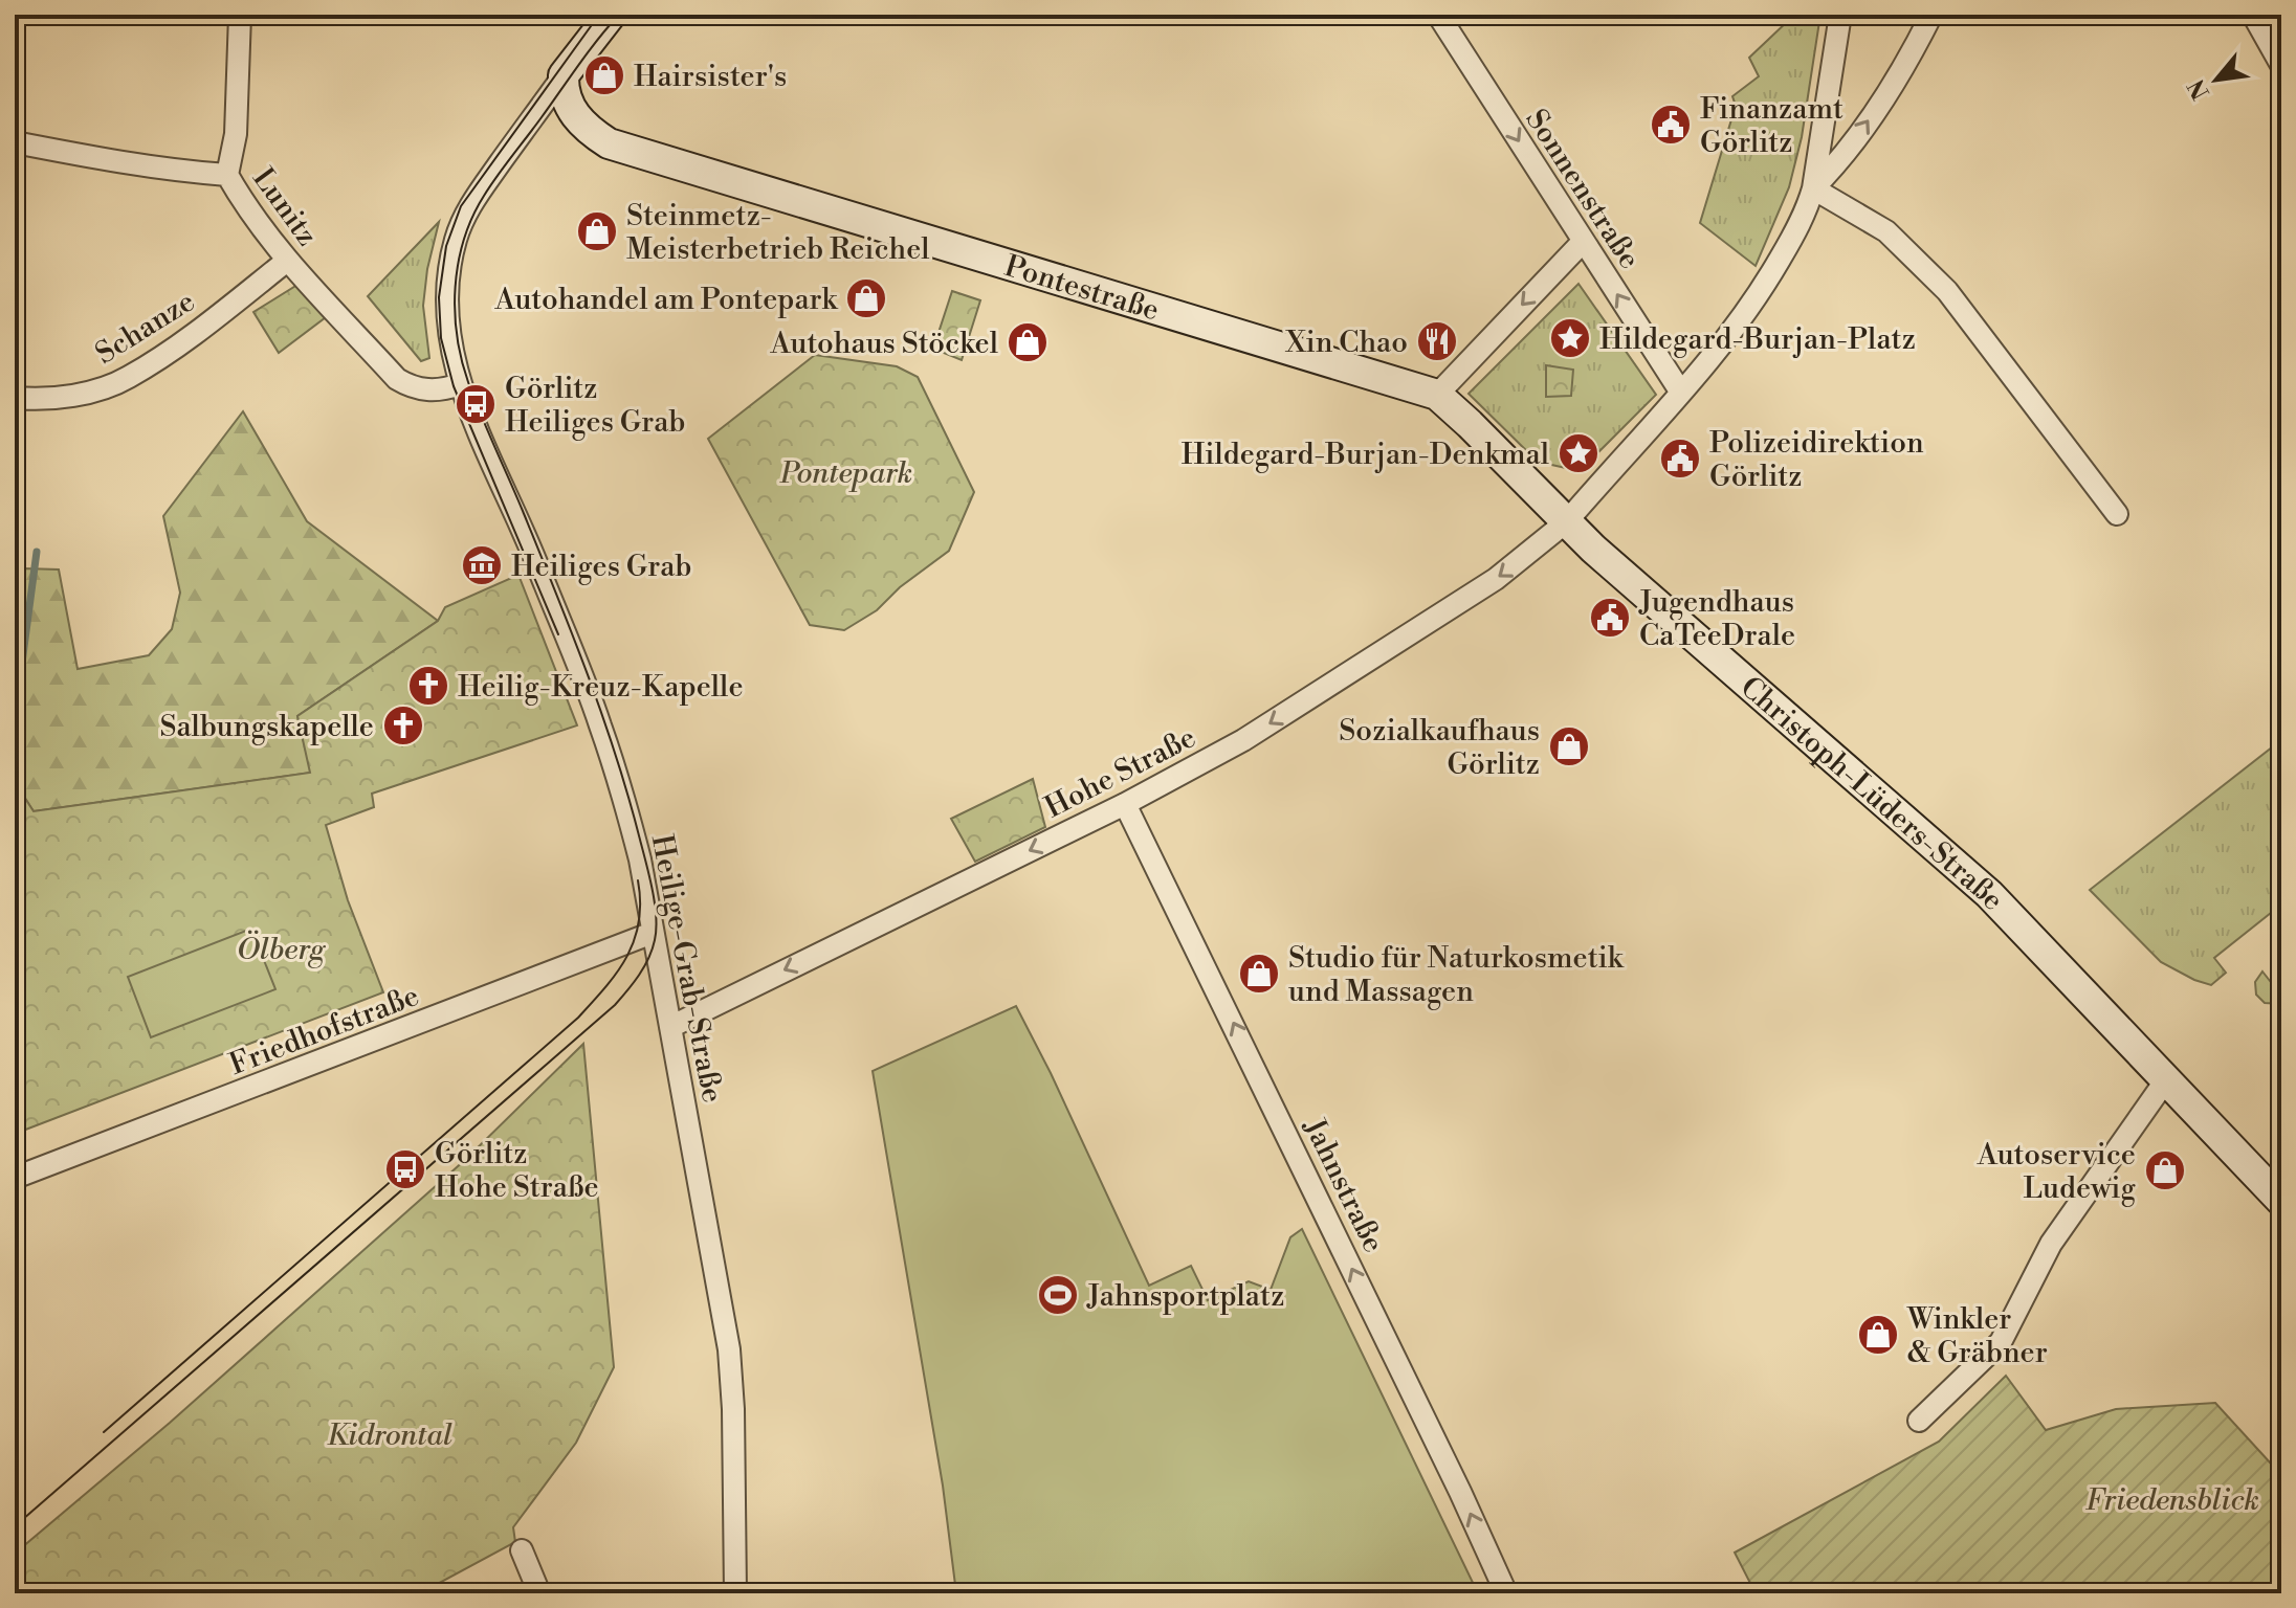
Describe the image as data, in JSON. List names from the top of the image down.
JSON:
{
  "streets": {
    "street": [
      "Sonnenstraße",
      "Lunitz",
      "Pontestraße",
      "Schanze",
      "Hohe Straße",
      "Christoph-Lüders-Straße",
      "Heilige-Grab-Straße",
      "Friedhofstraße",
      "Jahnstraße"
    ]
  },
  "crossings": [
    ["Sonnenstraße", "Hohe Straße"],
    ["Lunitz", "Schanze"],
    ["Lunitz", "Heilige-Grab-Straße"],
    ["Pontestraße", "Hohe Straße"],
    ["Pontestraße", "Christoph-Lüders-Straße"],
    ["Pontestraße", "Heilige-Grab-Straße"],
    ["Hohe Straße", "Christoph-Lüders-Straße"],
    ["Hohe Straße", "Heilige-Grab-Straße"],
    ["Hohe Straße", "Jahnstraße"],
    ["Heilige-Grab-Straße", "Friedhofstraße"]
  ],
  "one_way": ["Hohe Straße", "Jahnstraße"],
  "parks": [
    "Pontepark",
    "Ölberg",
    "Kidrontal",
    "Friedensblick"
  ],
  "places": {
    "shop": [
      "Hairsister's",
      "Steinmetz- Meisterbetrieb Reichel",
      "Autohandel am Pontepark",
      "Autohaus Stöckel",
      "Sozialkaufhaus Görlitz",
      "Studio für Naturkosmetik und Massagen",
      "Autoservice Ludewig",
      "Winkler & Gräbner"
    ],
    "public building": ["Finanzamt Görlitz", "Polizeidirektion Görlitz", "Jugendhaus CaTeeDrale"],
    "place": ["Hildegard-Burjan-Platz", "Hildegard-Burjan-Denkmal"],
    "restaurant": ["Xin Chao"],
    "bus stop": ["Görlitz Heiliges Grab", "Görlitz Hohe Straße"],
    "museum": ["Heiliges Grab"],
    "church": ["Heilig-Kreuz-Kapelle", "Salbungskapelle"],
    "sports": ["Jahnsportplatz"]
  },
  "north": "bottom left"
}
